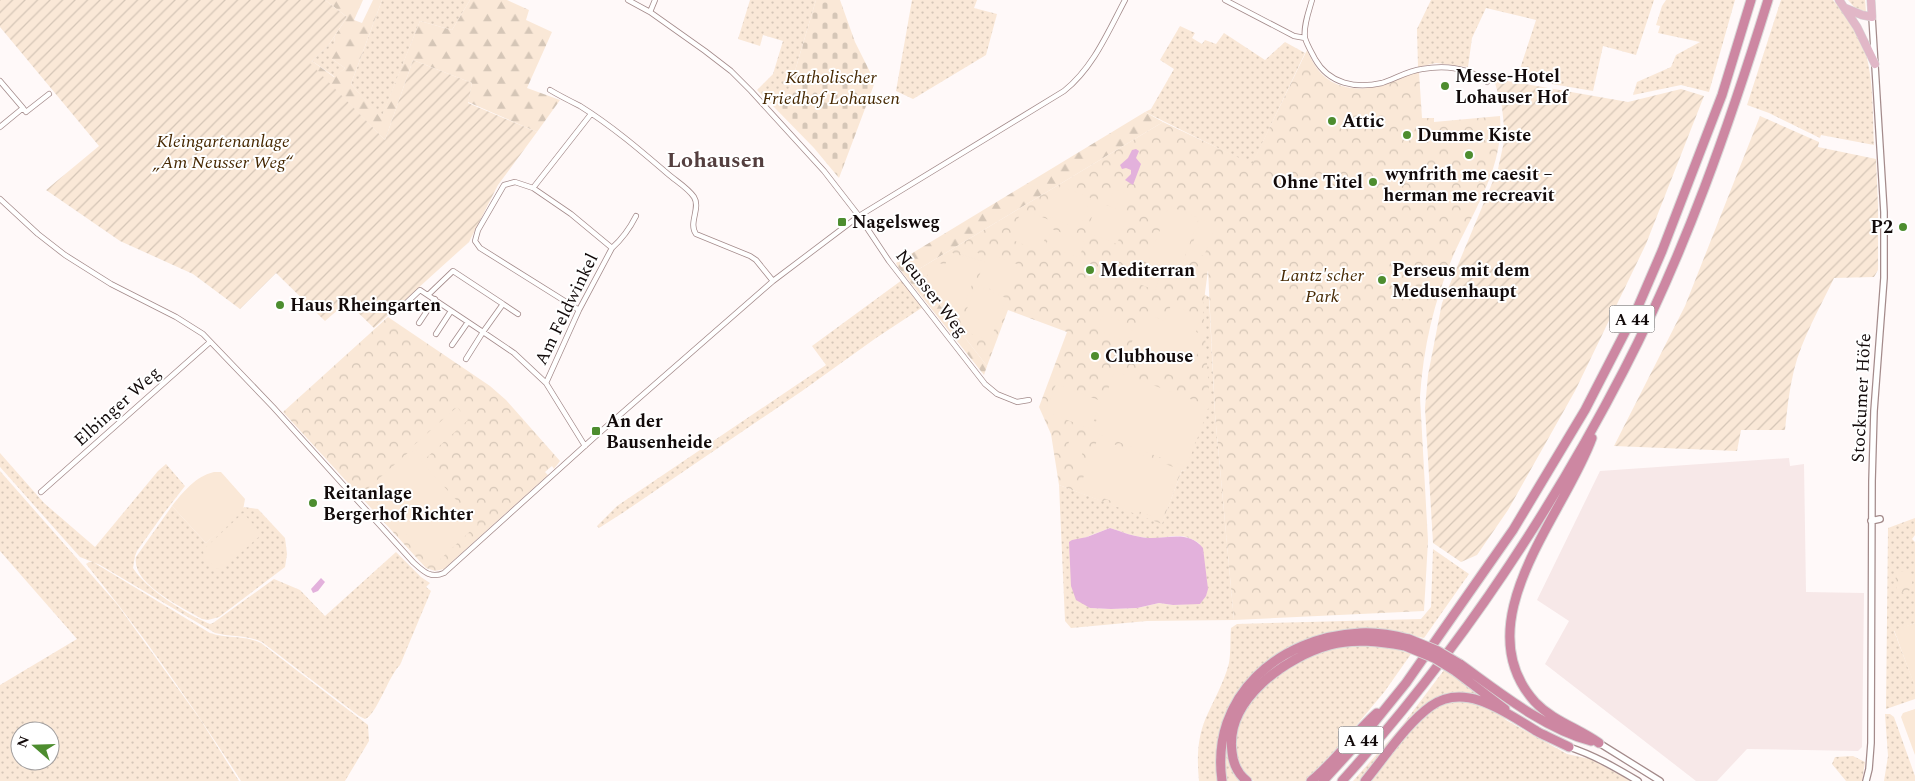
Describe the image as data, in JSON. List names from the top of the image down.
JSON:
{
  "streets": {
    "highway": ["A 44"],
    "street": [
      "Neusser Weg",
      "Am Feldwinkel",
      "Stockumer Höfe",
      "Elbinger Weg"
    ]
  },
  "districts": ["Lohausen"],
  "parks": ["Katholischer Friedhof Lohausen", "Kleingartenanlage „Am Neusser Weg“", "Lantz'scher Park"],
  "places": {
    "other": [
      "Messe-Hotel Lohauser Hof",
      "Attic",
      "Dumme Kiste",
      "wynfrith me caesit – herman me recreavit",
      "Ohne Titel",
      "P2",
      "Mediterran",
      "Perseus mit dem Medusenhaupt",
      "Haus Rheingarten",
      "Clubhouse",
      "Reitanlage Bergerhof Richter"
    ],
    "transit": ["Nagelsweg", "An der Bausenheide"]
  },
  "north": "left"
}
